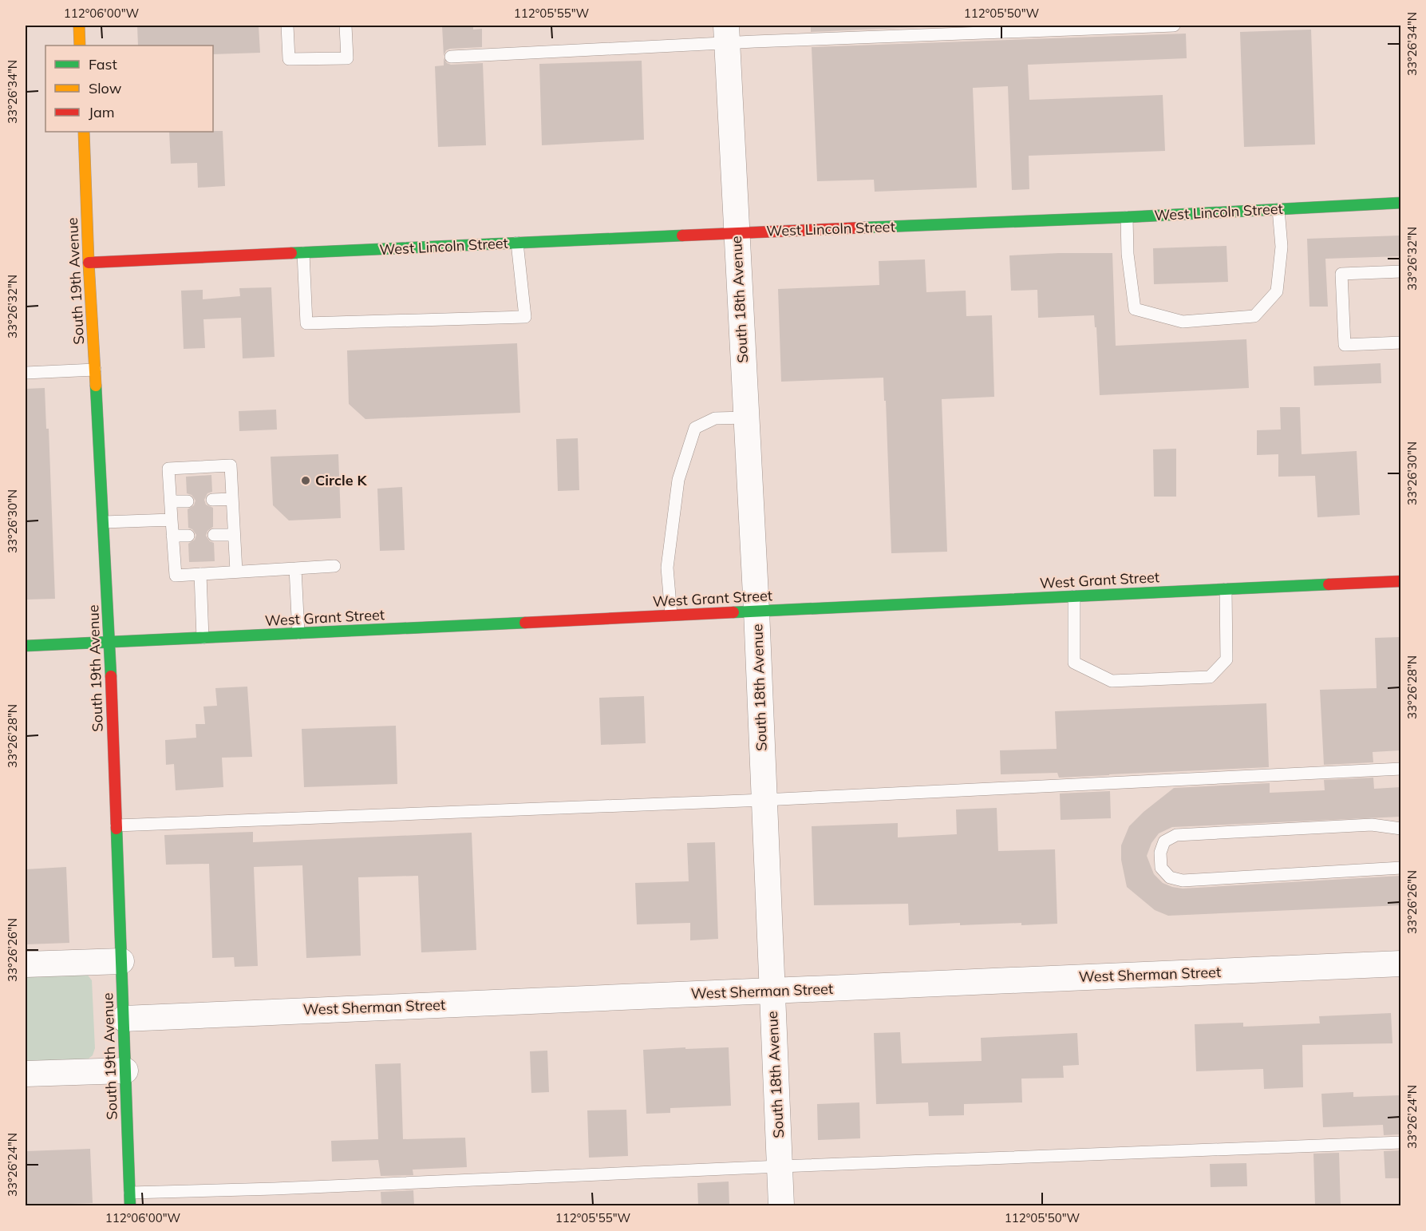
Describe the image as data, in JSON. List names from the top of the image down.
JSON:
{
  "streets": {
    "main road": ["West Lincoln Street", "South 19th Avenue", "West Grant Street"],
    "street": ["South 18th Avenue", "West Sherman Street"]
  },
  "crossings": [
    ["West Lincoln Street", "South 19th Avenue"],
    ["West Lincoln Street", "South 18th Avenue"],
    ["South 19th Avenue", "West Grant Street"],
    ["South 19th Avenue", "West Sherman Street"],
    ["South 18th Avenue", "West Grant Street"],
    ["South 18th Avenue", "West Sherman Street"]
  ],
  "places": ["Circle K"],
  "legend": ["Fast", "Slow", "Jam"],
  "coordinates": [
    "112°06'00\"W",
    "112°05'55\"W",
    "112°05'50\"W",
    "33°26'34\"N",
    "33°26'32\"N",
    "33°26'30\"N",
    "33°26'28\"N",
    "33°26'26\"N",
    "33°26'24\"N"
  ]
}
